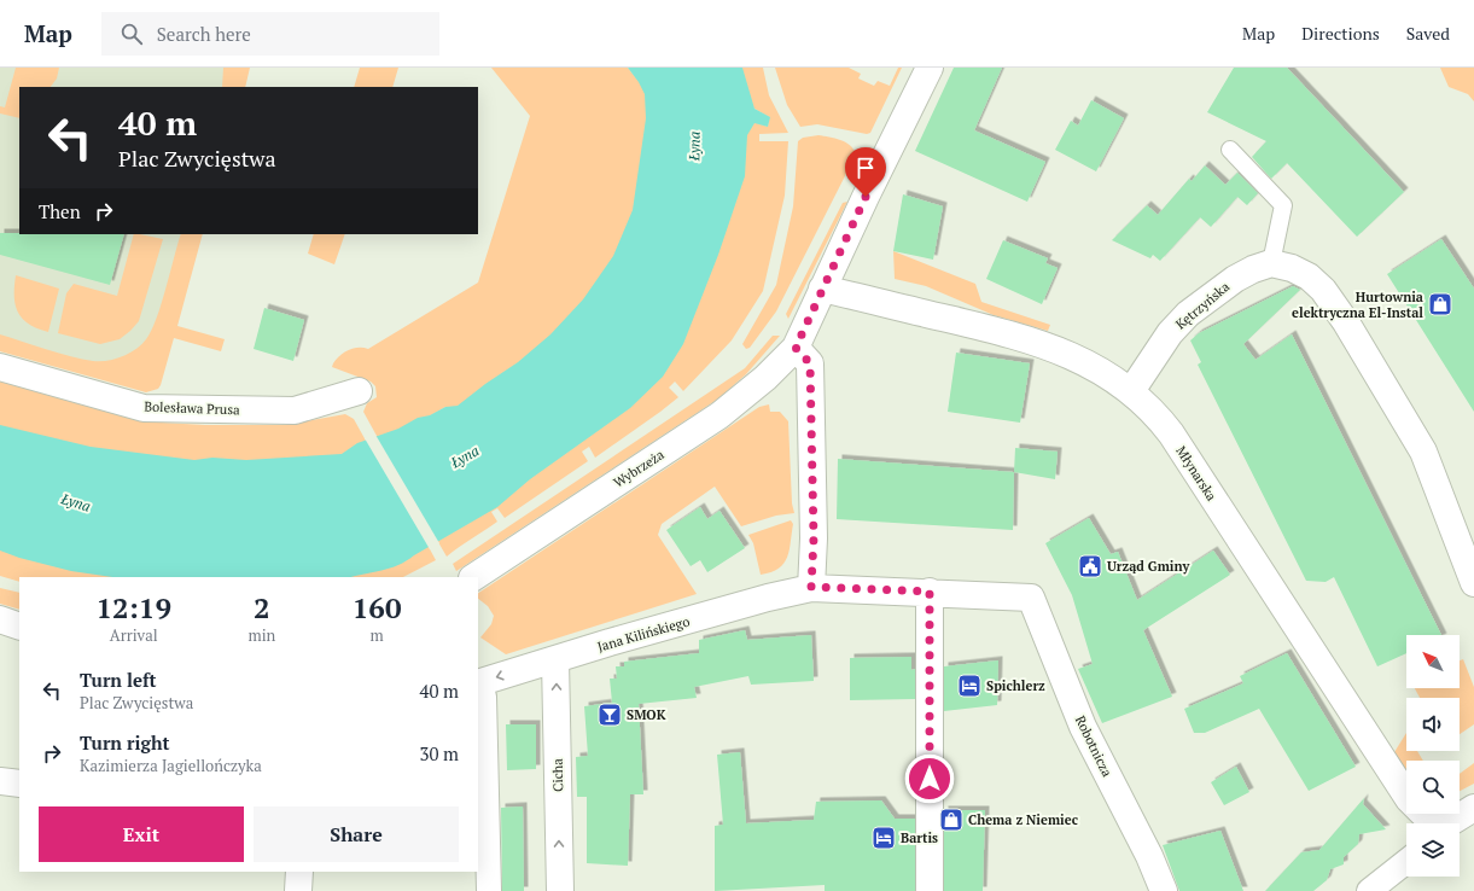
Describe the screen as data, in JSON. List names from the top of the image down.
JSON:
{
  "streets": {
    "street": [
      "Kętrzyńska",
      "Bolesława Prusa",
      "Wybrzeża",
      "Młynarska",
      "Jana Kilińskiego",
      "Robotnicza",
      "Cicha"
    ]
  },
  "crossings": [
    ["Kętrzyńska", "Młynarska"],
    ["Jana Kilińskiego", "Robotnicza"],
    ["Jana Kilińskiego", "Cicha"]
  ],
  "water": ["Łyna"],
  "places": {
    "shop": ["Hurtownia elektryczna El-Instal", "Chema z Niemiec"],
    "public building": ["Urząd Gminy"],
    "hotel": ["Spichlerz", "Bartis"],
    "bar": ["SMOK"]
  },
  "north": "top left",
  "page": {
    "header": "Map",
    "search": "Search here",
    "nav": ["Map", "Directions", "Saved"],
    "turn": ["40 m", "Plac Zwycięstwa"],
    "then": "Then",
    "eta": [
      "12:19",
      "Arrival",
      "2",
      "min",
      "160",
      "m"
    ],
    "list": [
      {
        "name": "Turn left",
        "note": "Plac Zwycięstwa",
        "value": "40 m"
      },
      {
        "name": "Turn right",
        "note": "Kazimierza Jagiellończyka",
        "value": "30 m"
      }
    ],
    "buttons": ["Exit", "Share"]
  }
}
